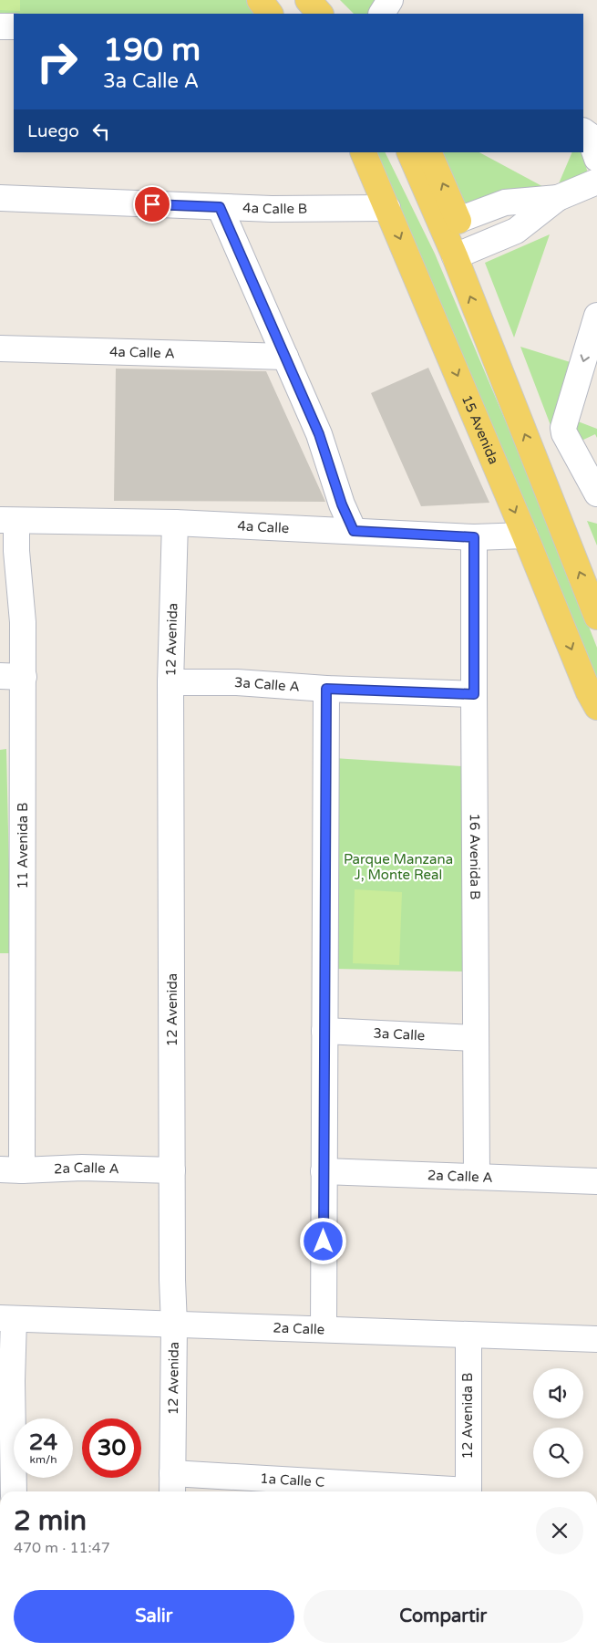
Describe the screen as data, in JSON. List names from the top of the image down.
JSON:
{
  "streets": {
    "main road": ["15 Avenida"],
    "street": [
      "4a Calle B",
      "4a Calle A",
      "4a Calle",
      "12 Avenida",
      "3a Calle A",
      "11 Avenida B",
      "16 Avenida B",
      "3a Calle",
      "2a Calle A",
      "2a Calle",
      "12 Avenida B",
      "1a Calle C"
    ]
  },
  "crossings": [
    ["4a Calle B", "15 Avenida"],
    ["15 Avenida", "4a Calle"],
    ["4a Calle", "12 Avenida"],
    ["4a Calle", "11 Avenida B"],
    ["4a Calle", "16 Avenida B"],
    ["12 Avenida", "3a Calle A"],
    ["12 Avenida", "2a Calle A"],
    ["12 Avenida", "2a Calle"],
    ["12 Avenida", "1a Calle C"],
    ["3a Calle A", "16 Avenida B"],
    ["11 Avenida B", "2a Calle A"],
    ["16 Avenida B", "3a Calle"],
    ["16 Avenida B", "2a Calle A"],
    ["2a Calle", "12 Avenida B"]
  ],
  "parks": ["Parque Manzana J, Monte Real"],
  "page": {
    "turn": ["190 m", "3a Calle A"],
    "then": "Luego",
    "speed": "24 km/h",
    "limit": "30",
    "heading": ["2 min", "470 m · 11:47"],
    "buttons": ["Salir", "Compartir"]
  }
}
